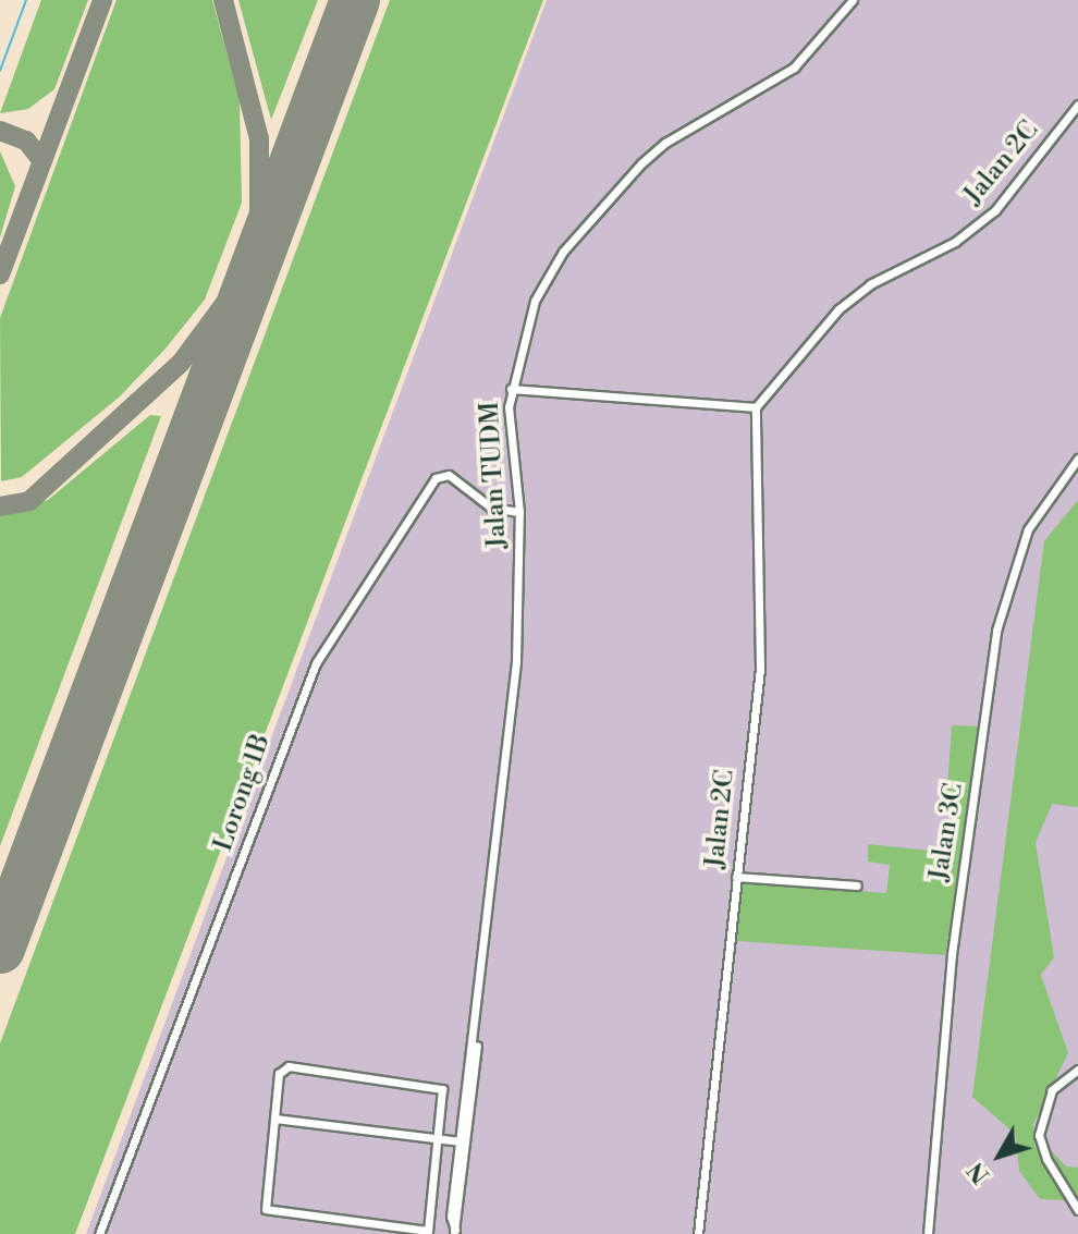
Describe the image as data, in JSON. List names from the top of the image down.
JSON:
{
  "streets": {
    "street": [
      "Jalan 2C",
      "Jalan TUDM",
      "Lorong 1B",
      "Jalan 3C"
    ]
  },
  "crossings": [
    ["Jalan TUDM", "Lorong 1B"]
  ],
  "north": "bottom left"
}
